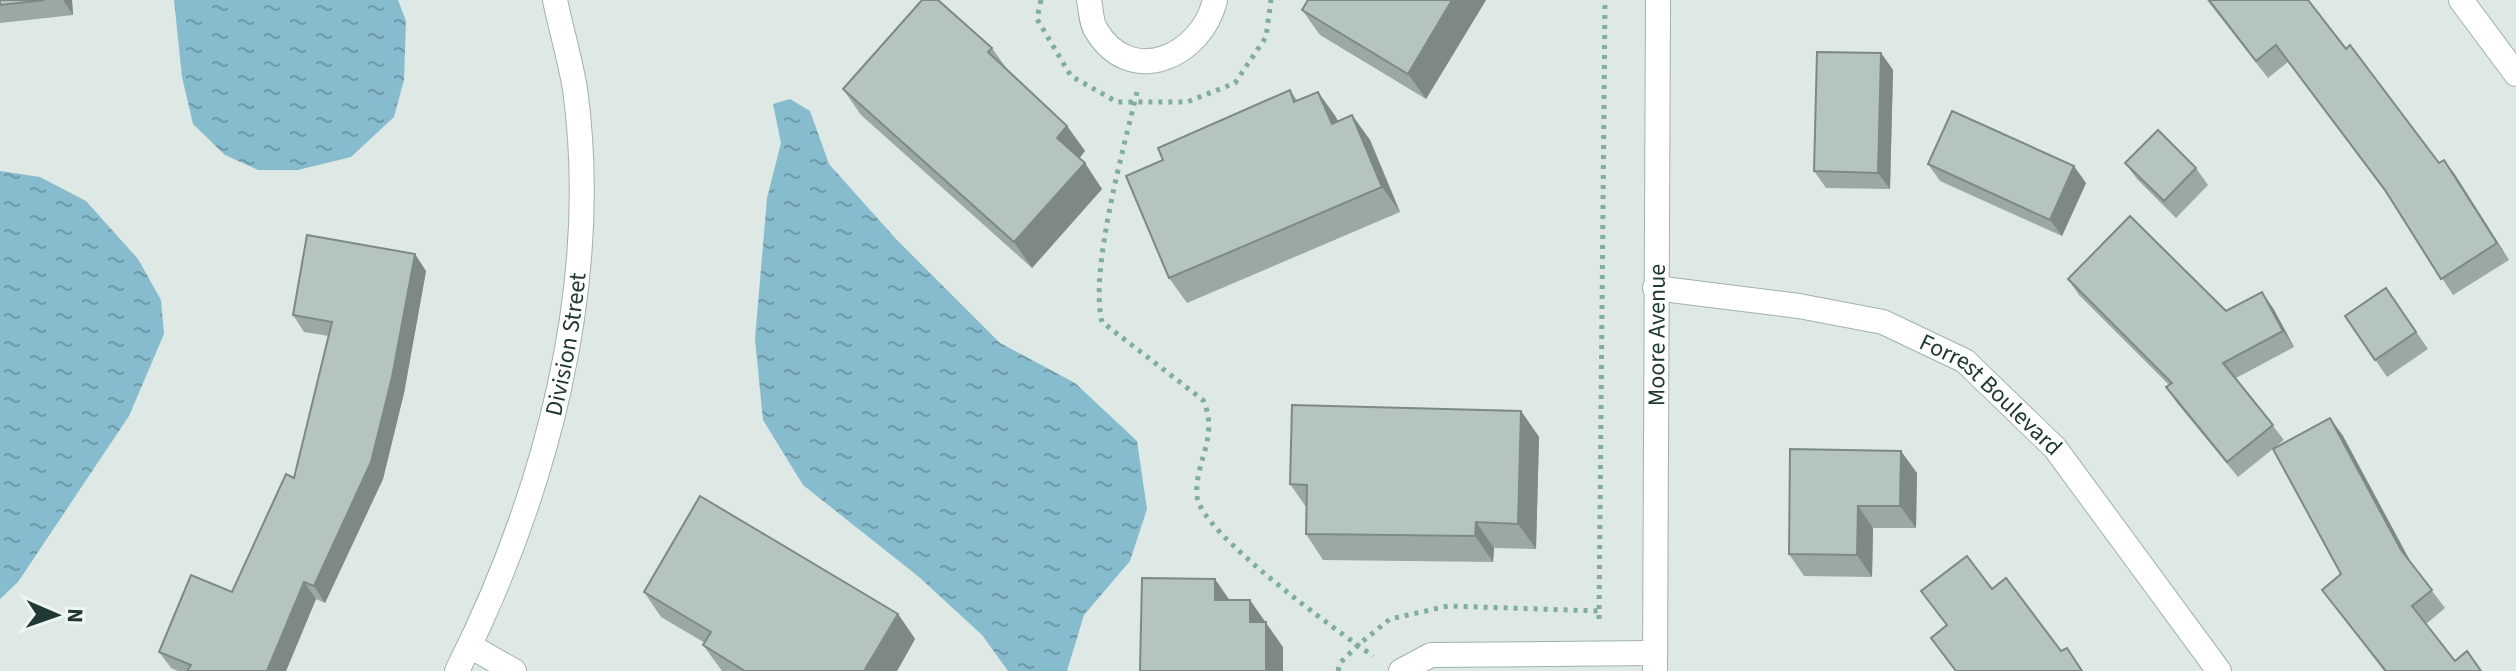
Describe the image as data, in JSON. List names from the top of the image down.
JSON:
{
  "streets": {
    "street": ["Moore Avenue", "Division Street", "Forrest Boulevard"]
  },
  "crossings": [
    ["Moore Avenue", "Forrest Boulevard"]
  ],
  "north": "right"
}
